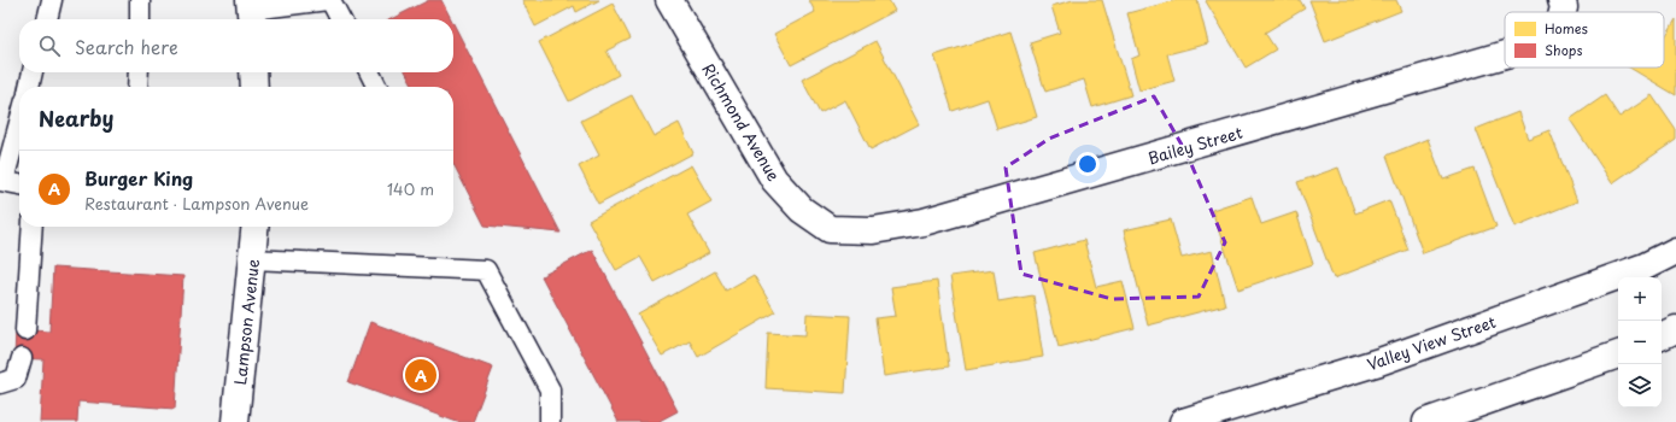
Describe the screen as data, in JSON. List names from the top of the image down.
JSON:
{
  "streets": {
    "street": [
      "Richmond Avenue",
      "Bailey Street",
      "Lampson Avenue",
      "Valley View Street"
    ]
  },
  "crossings": [
    ["Richmond Avenue", "Bailey Street"]
  ],
  "legend": ["Homes", "Shops"],
  "page": {
    "search": "Search here",
    "heading": "Nearby",
    "list": [
      {
        "mark": "A",
        "name": "Burger King",
        "note": "Restaurant · Lampson Avenue",
        "value": "140 m"
      }
    ],
    "map_buttons": ["+", "−"],
    "pins": "A"
  }
}
